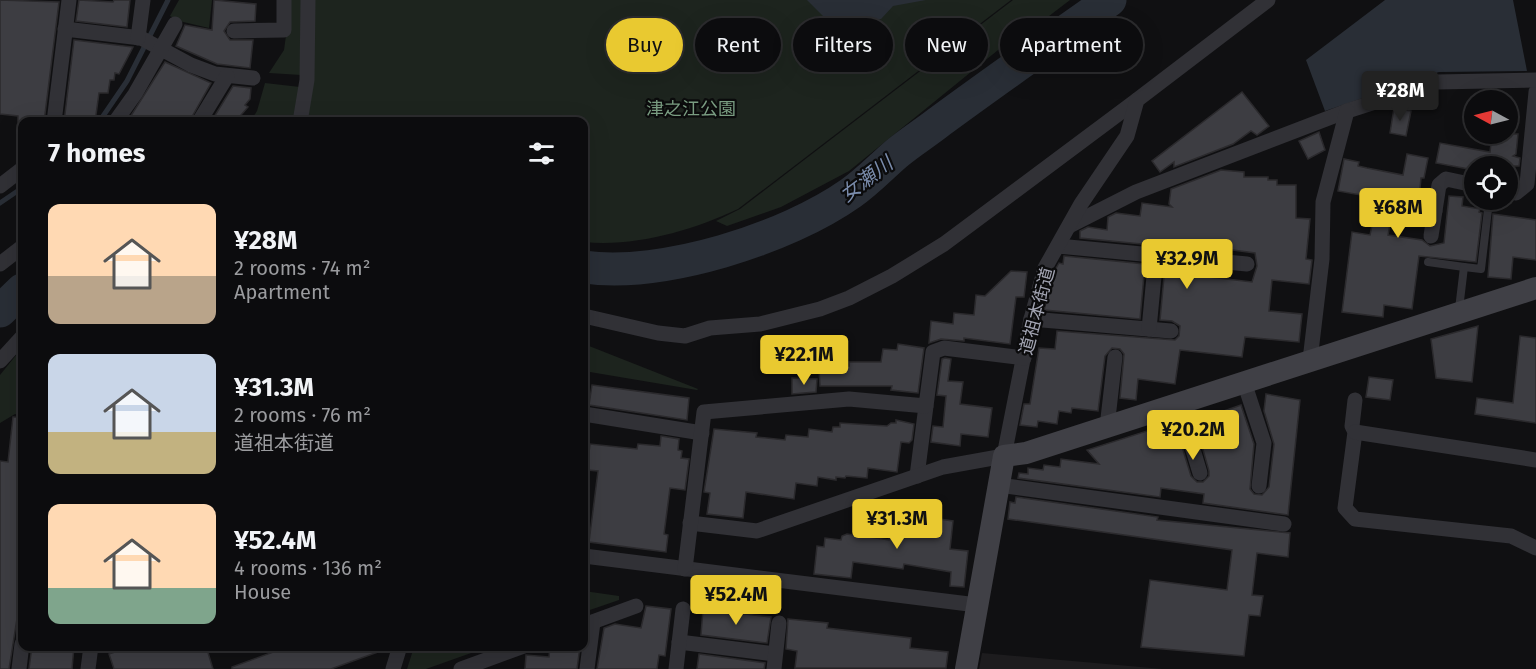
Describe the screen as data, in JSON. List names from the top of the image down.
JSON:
{
  "streets": {
    "street": ["道祖本街道"]
  },
  "water": ["女瀬川"],
  "parks": ["津之江公園"],
  "north": "left",
  "page": {
    "chip": [
      "Buy",
      "Rent",
      "Filters",
      "New",
      "Apartment"
    ],
    "price": [
      "¥28M",
      "¥68M",
      "¥32.9M",
      "¥22.1M",
      "¥20.2M",
      "¥31.3M",
      "¥52.4M"
    ],
    "heading": "7 homes",
    "list": [
      {
        "name": "¥28M",
        "note": "2 rooms · 74 m² · Apartment"
      },
      {
        "name": "¥31.3M",
        "note": "2 rooms · 76 m² · 道祖本街道"
      },
      {
        "name": "¥52.4M",
        "note": "4 rooms · 136 m² · House"
      }
    ]
  }
}
